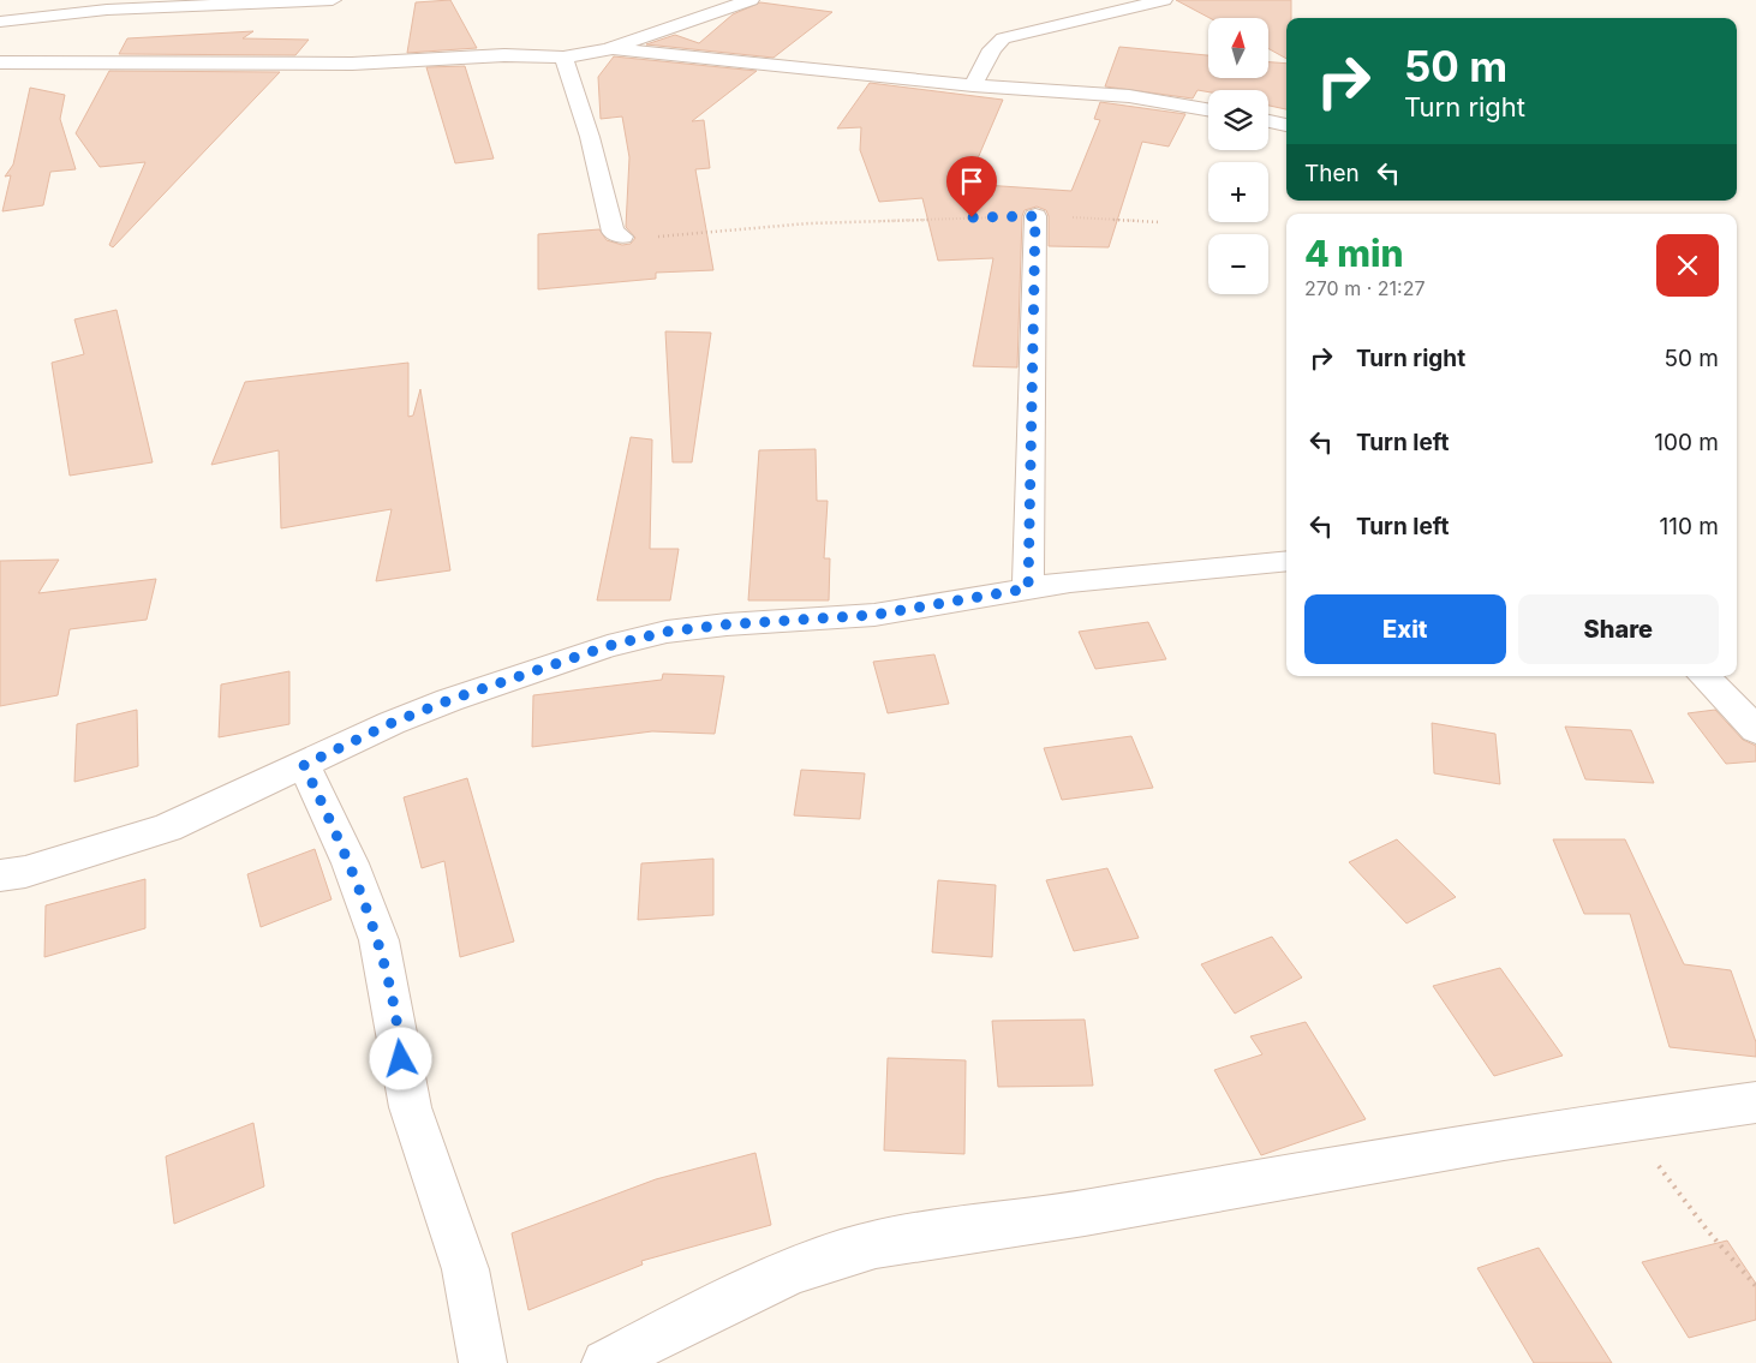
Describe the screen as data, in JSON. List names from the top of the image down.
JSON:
{
  "north": "top",
  "page": {
    "map_buttons": ["+", "−"],
    "turn": ["50 m", "Turn right"],
    "then": "Then",
    "heading": ["4 min", "270 m · 21:27"],
    "list": [
      {
        "name": "Turn right",
        "value": "50 m"
      },
      {
        "name": "Turn left",
        "value": "100 m"
      },
      {
        "name": "Turn left",
        "value": "110 m"
      }
    ],
    "buttons": ["Exit", "Share"]
  }
}
